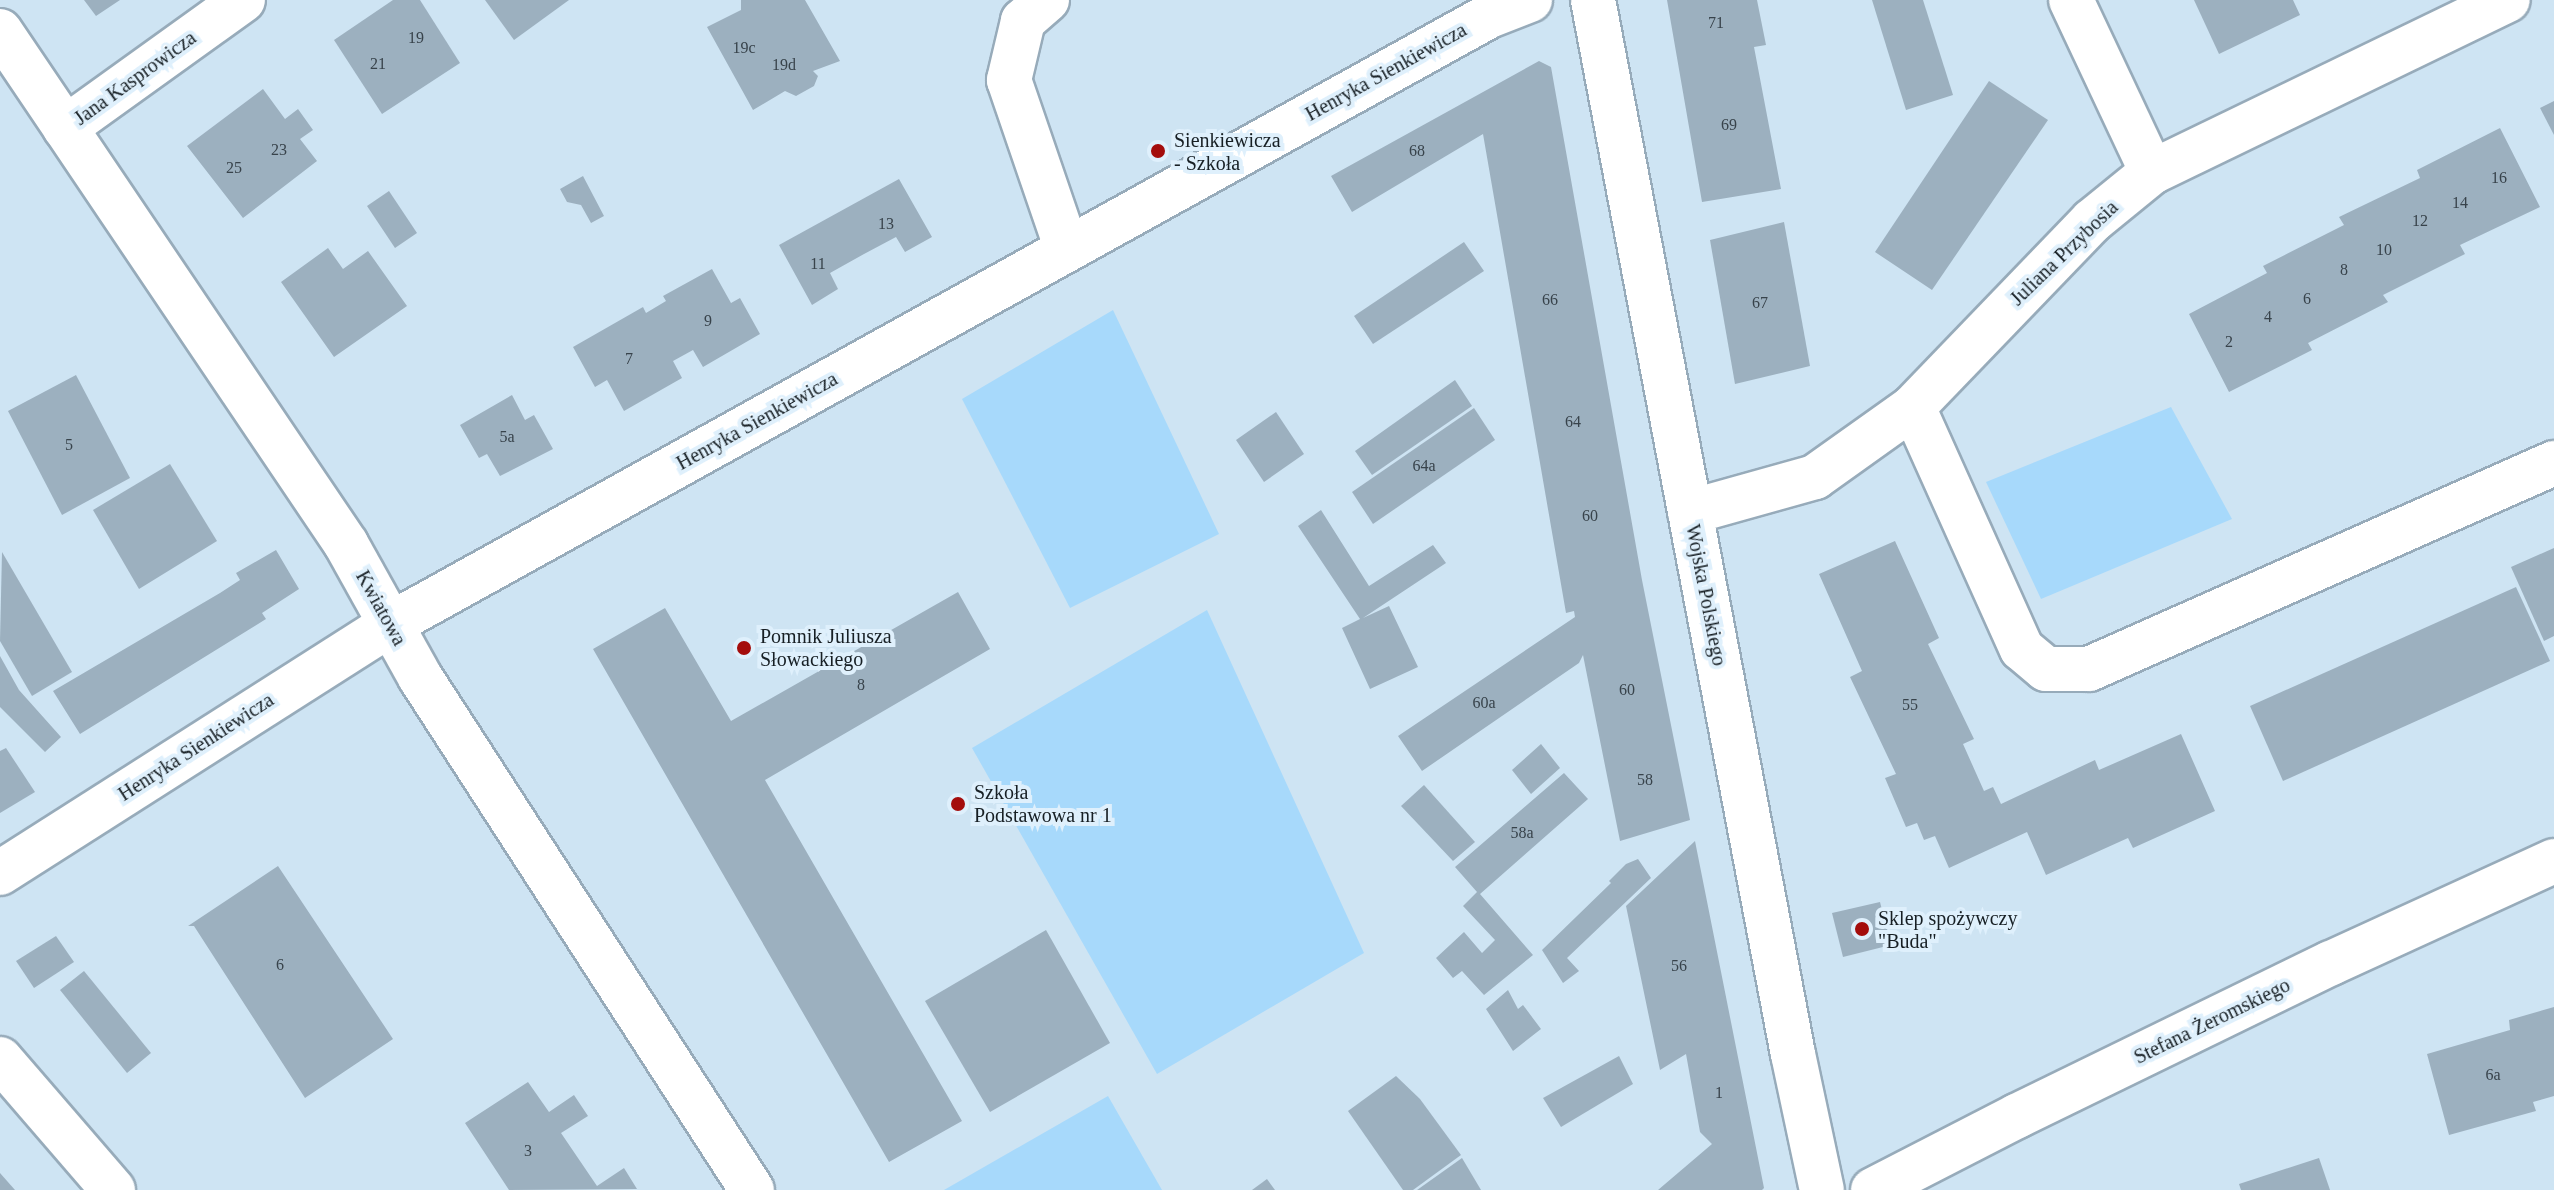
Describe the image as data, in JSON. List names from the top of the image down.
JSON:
{
  "streets": {
    "street": [
      "Henryka Sienkiewicza",
      "Jana Kasprowicza",
      "Juliana Przybosia",
      "Wojska Polskiego",
      "Kwiatowa",
      "Stefana Żeromskiego"
    ]
  },
  "crossings": [
    ["Henryka Sienkiewicza", "Kwiatowa"],
    ["Jana Kasprowicza", "Kwiatowa"],
    ["Juliana Przybosia", "Wojska Polskiego"]
  ],
  "places": [
    "Sienkiewicza - Szkoła",
    "Pomnik Juliusza Słowackiego",
    "Szkoła Podstawowa nr 1",
    "Sklep spożywczy \"Buda\""
  ],
  "house_numbers": [
    "71",
    "19",
    "19c",
    "21",
    "19d",
    "69",
    "23",
    "68",
    "25",
    "16",
    "14",
    "12",
    "13",
    "10",
    "11",
    "8",
    "6",
    "66",
    "67",
    "4",
    "9",
    "2",
    "7",
    "64",
    "5a",
    "5",
    "64a",
    "60",
    "8",
    "60",
    "60a",
    "55",
    "58",
    "58a",
    "6",
    "56",
    "6a",
    "1",
    "3"
  ]
}
